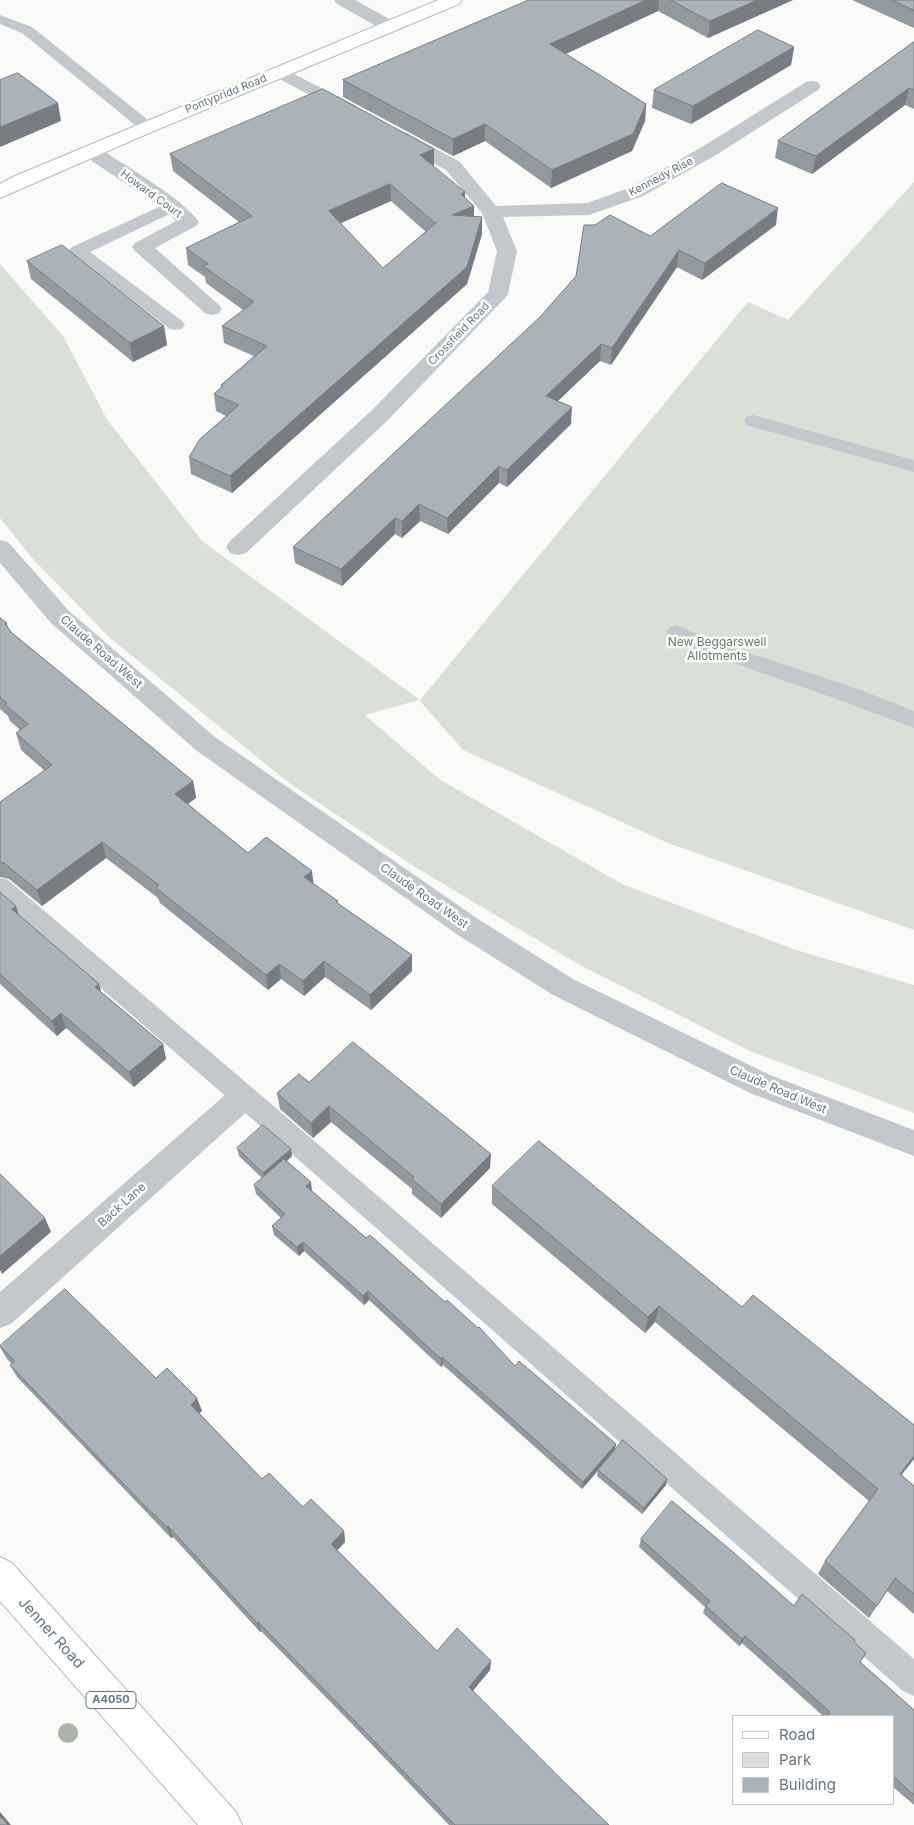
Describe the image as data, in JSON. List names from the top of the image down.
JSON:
{
  "streets": {
    "main road": ["Pontypridd Road", "Jenner Road", "A4050"],
    "street": [
      "Kennedy Rise",
      "Howard Court",
      "Crossfield Road",
      "Claude Road West",
      "Back Lane"
    ]
  },
  "crossings": [
    ["Pontypridd Road", "Howard Court"],
    ["Pontypridd Road", "Crossfield Road"],
    ["Kennedy Rise", "Crossfield Road"]
  ],
  "parks": ["New Beggarswell Allotments"],
  "legend": ["Road", "Park", "Building"]
}
